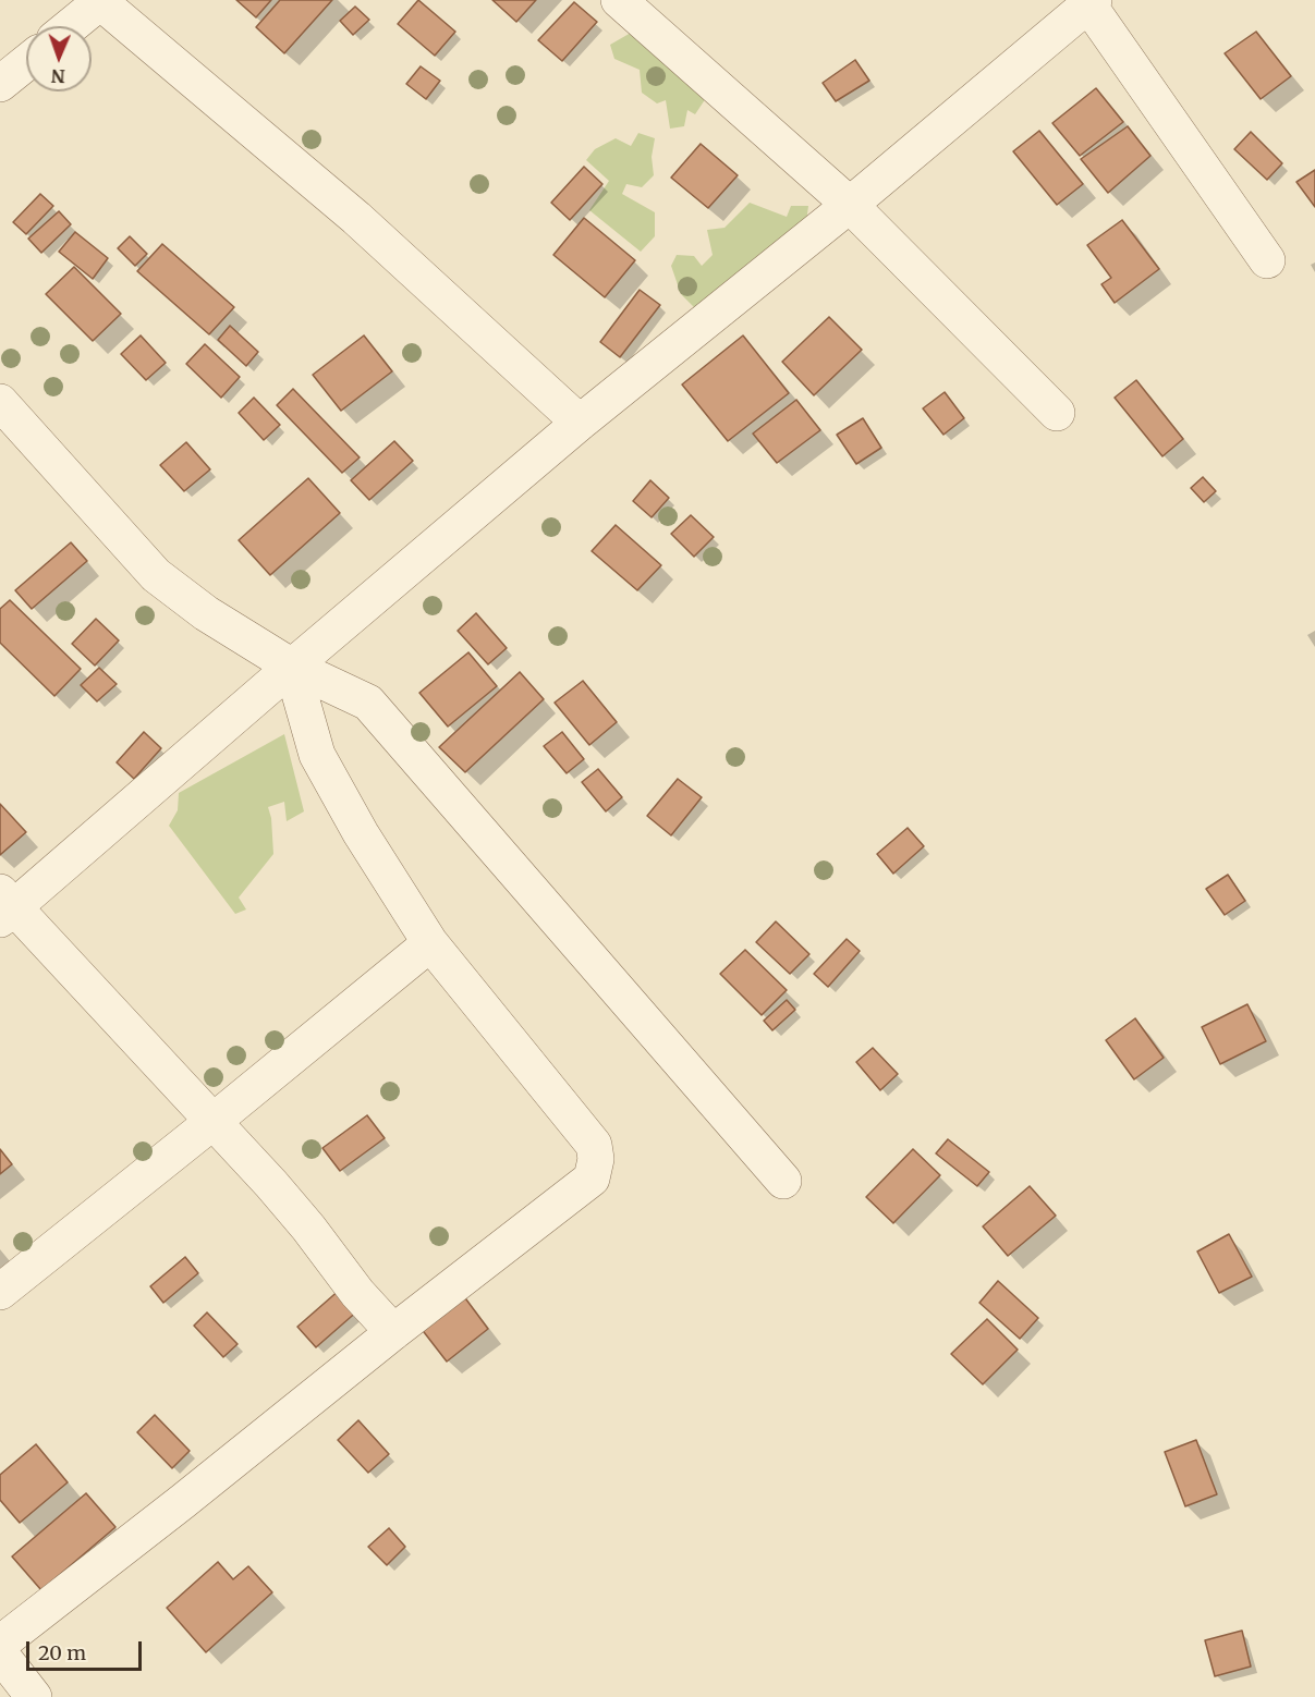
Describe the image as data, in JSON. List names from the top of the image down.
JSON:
{
  "scale_bar": "20 m",
  "north": "bottom"
}
